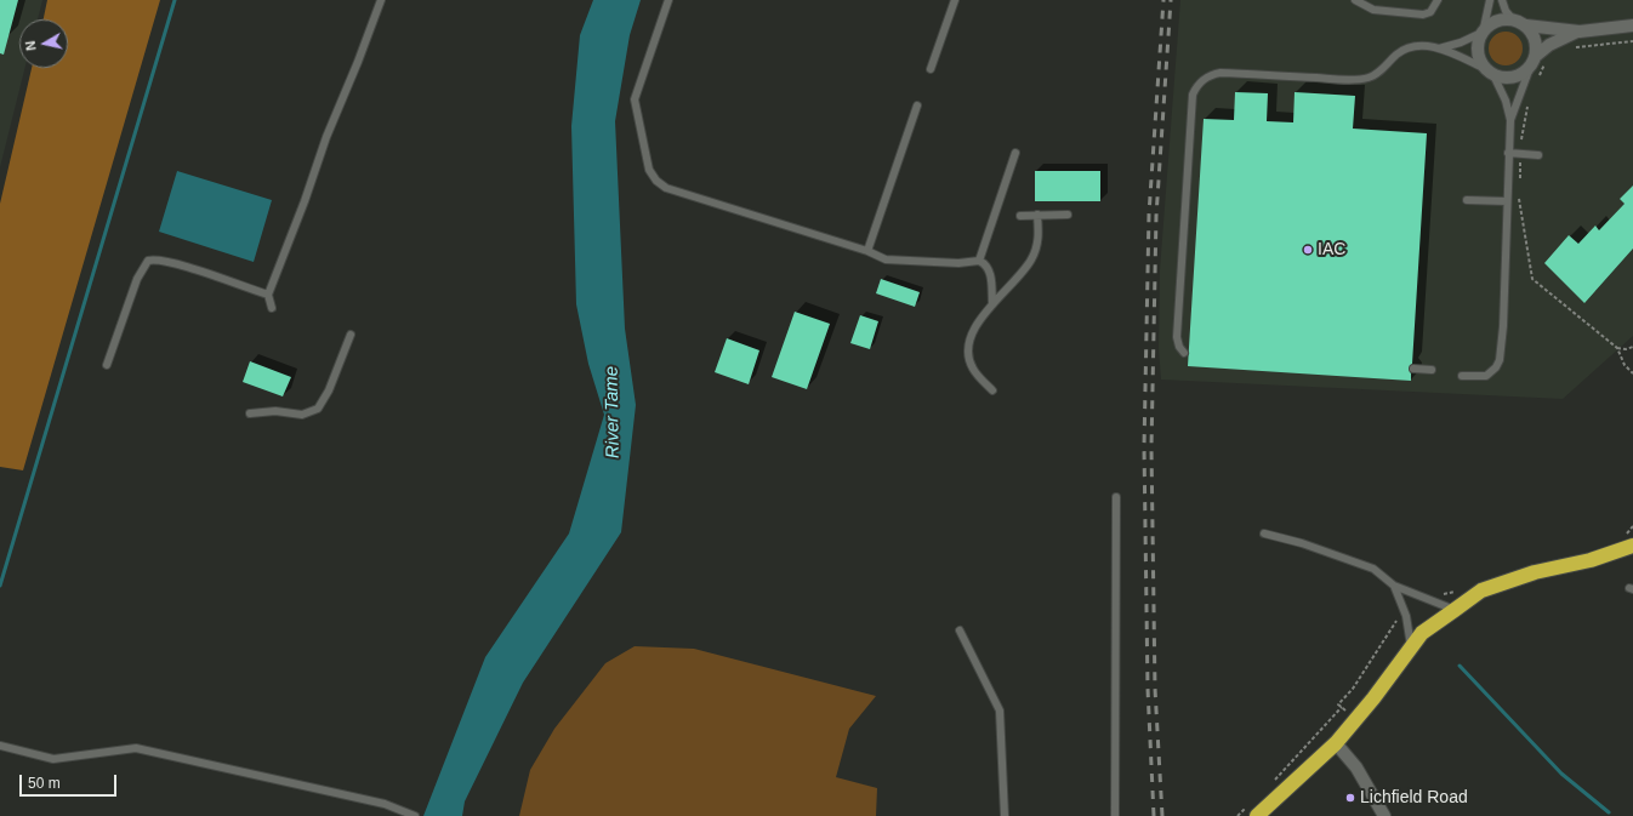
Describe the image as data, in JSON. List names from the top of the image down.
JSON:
{
  "water": ["River Tame"],
  "places": ["IAC", "Lichfield Road"],
  "scale_bar": "50 m",
  "north": "left"
}
